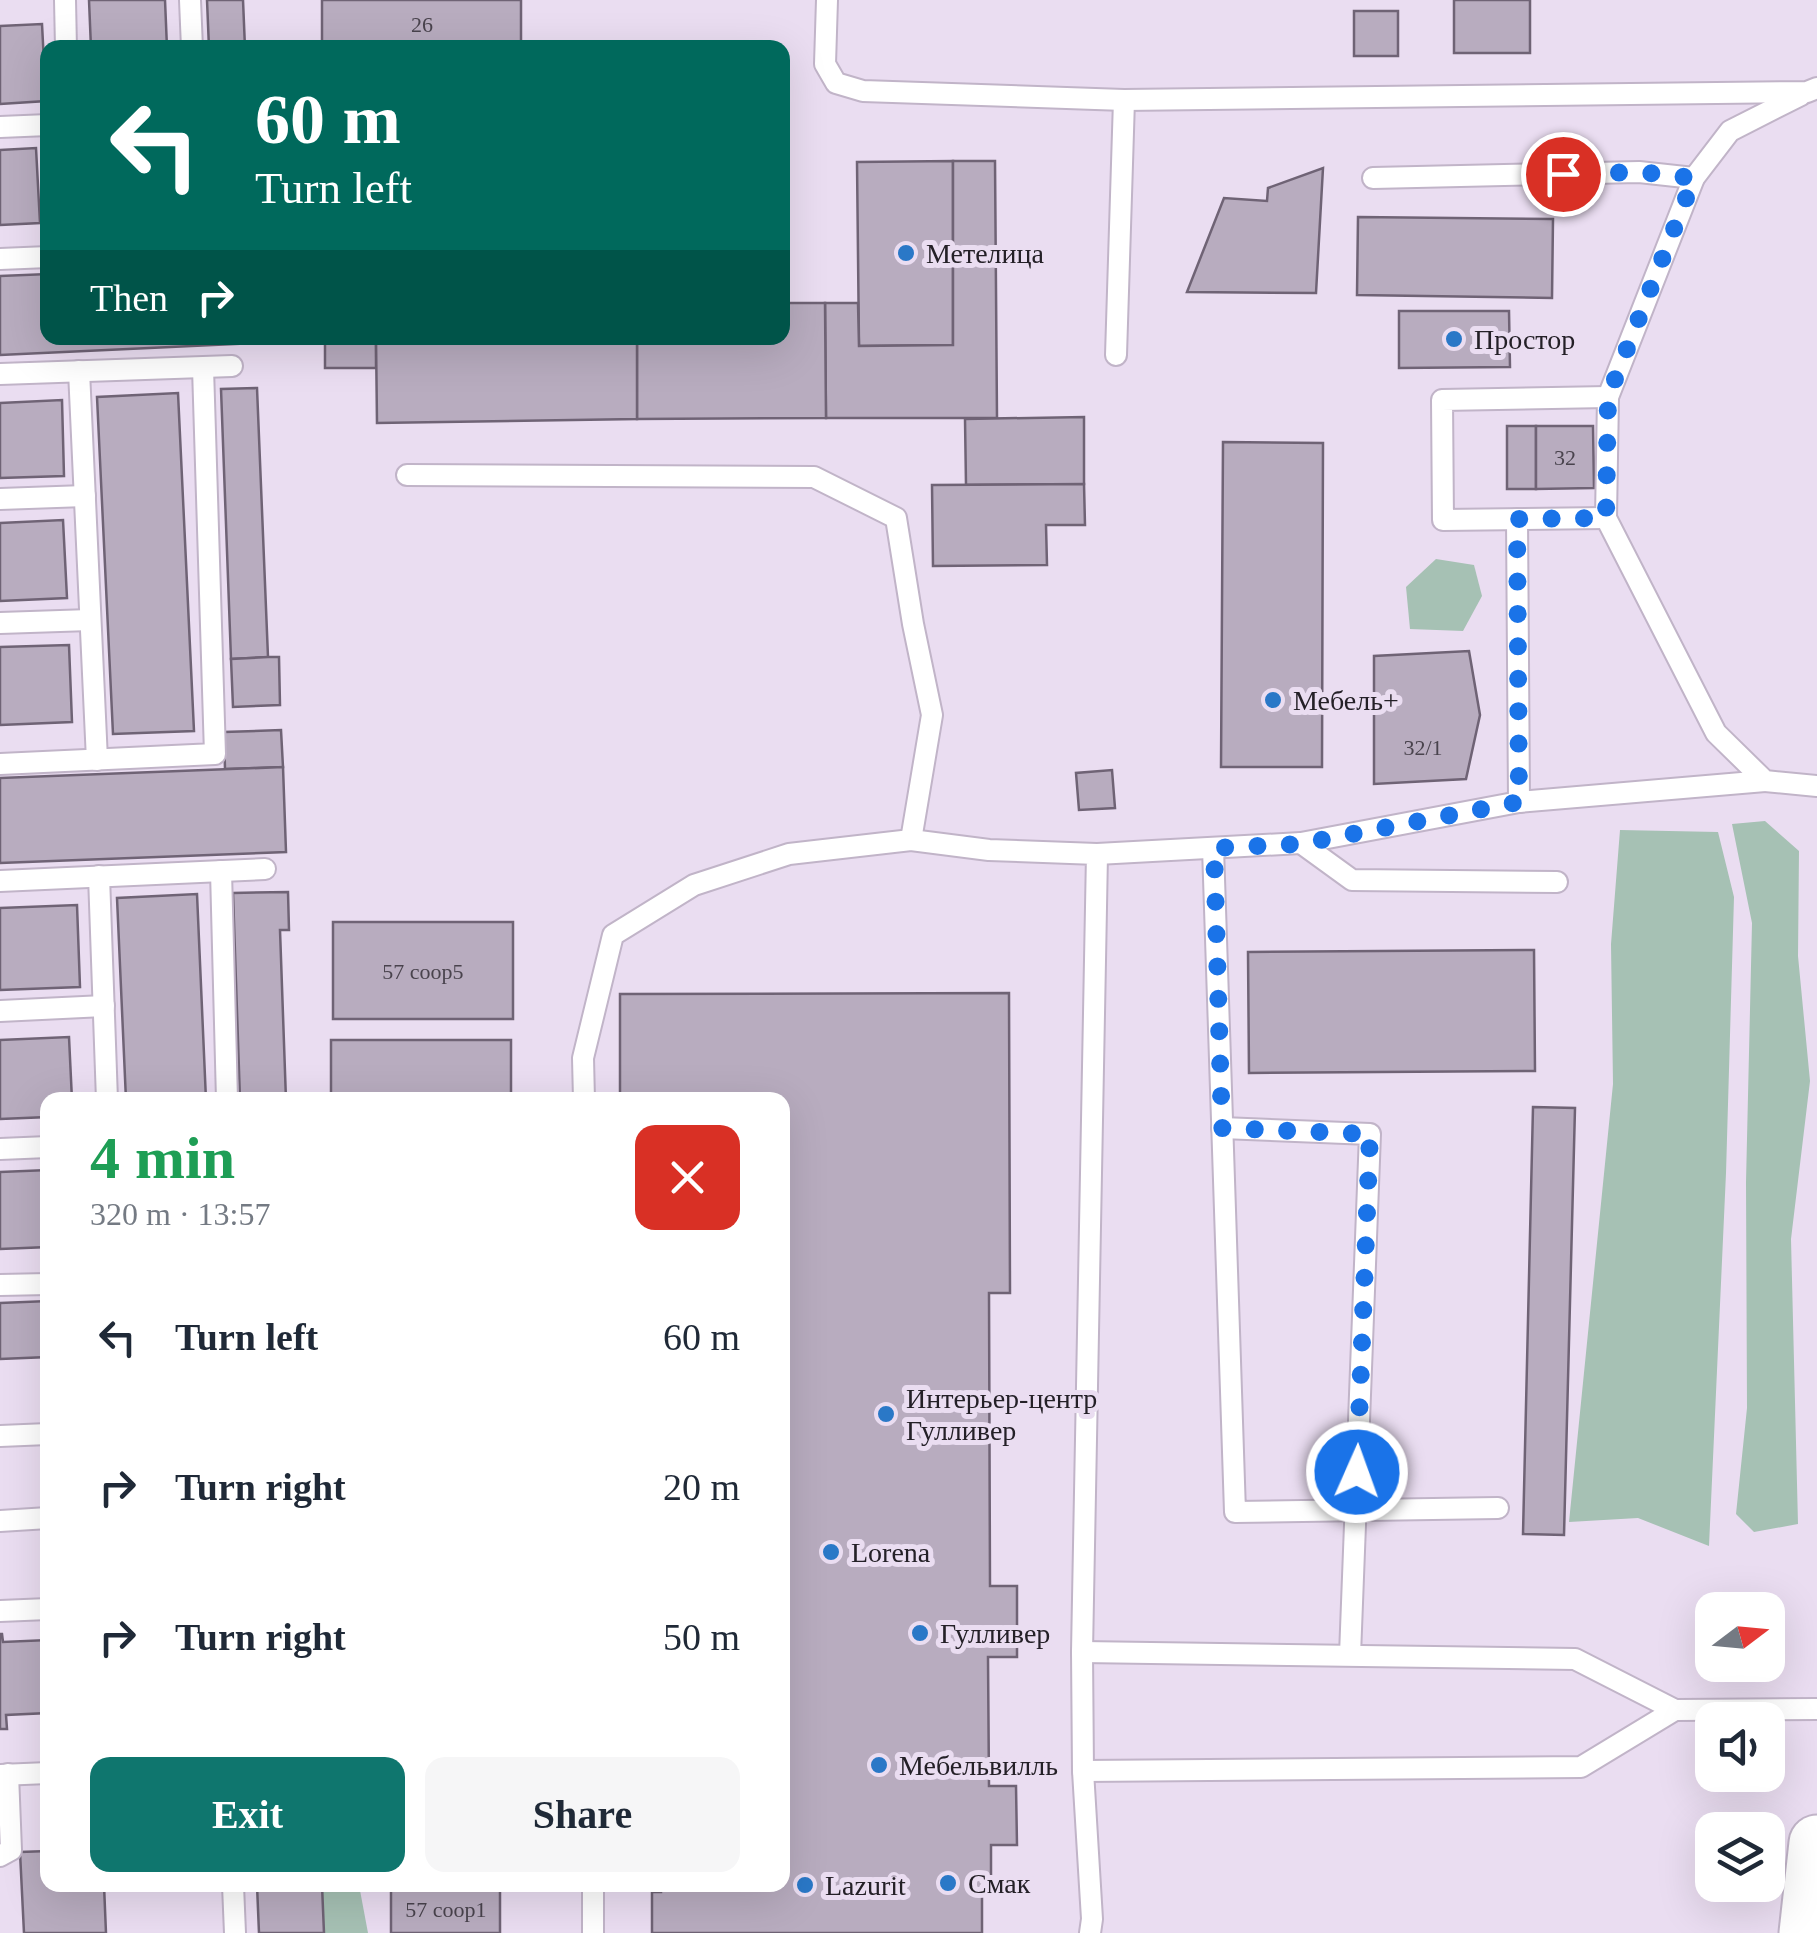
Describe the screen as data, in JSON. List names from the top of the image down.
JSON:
{
  "places": [
    "Метелица",
    "Простор",
    "Мебель+",
    "Интерьер-центр Гулливер",
    "Lorena",
    "Гулливер",
    "Мебельвилль",
    "Смак",
    "Lazurit"
  ],
  "house_numbers": [
    "26",
    "32",
    "32/1",
    "57 соор5",
    "57 соор1"
  ],
  "north": "right",
  "page": {
    "turn": ["60 m", "Turn left"],
    "then": "Then",
    "heading": ["4 min", "320 m · 13:57"],
    "list": [
      {
        "name": "Turn left",
        "value": "60 m"
      },
      {
        "name": "Turn right",
        "value": "20 m"
      },
      {
        "name": "Turn right",
        "value": "50 m"
      }
    ],
    "buttons": ["Exit", "Share"]
  }
}
